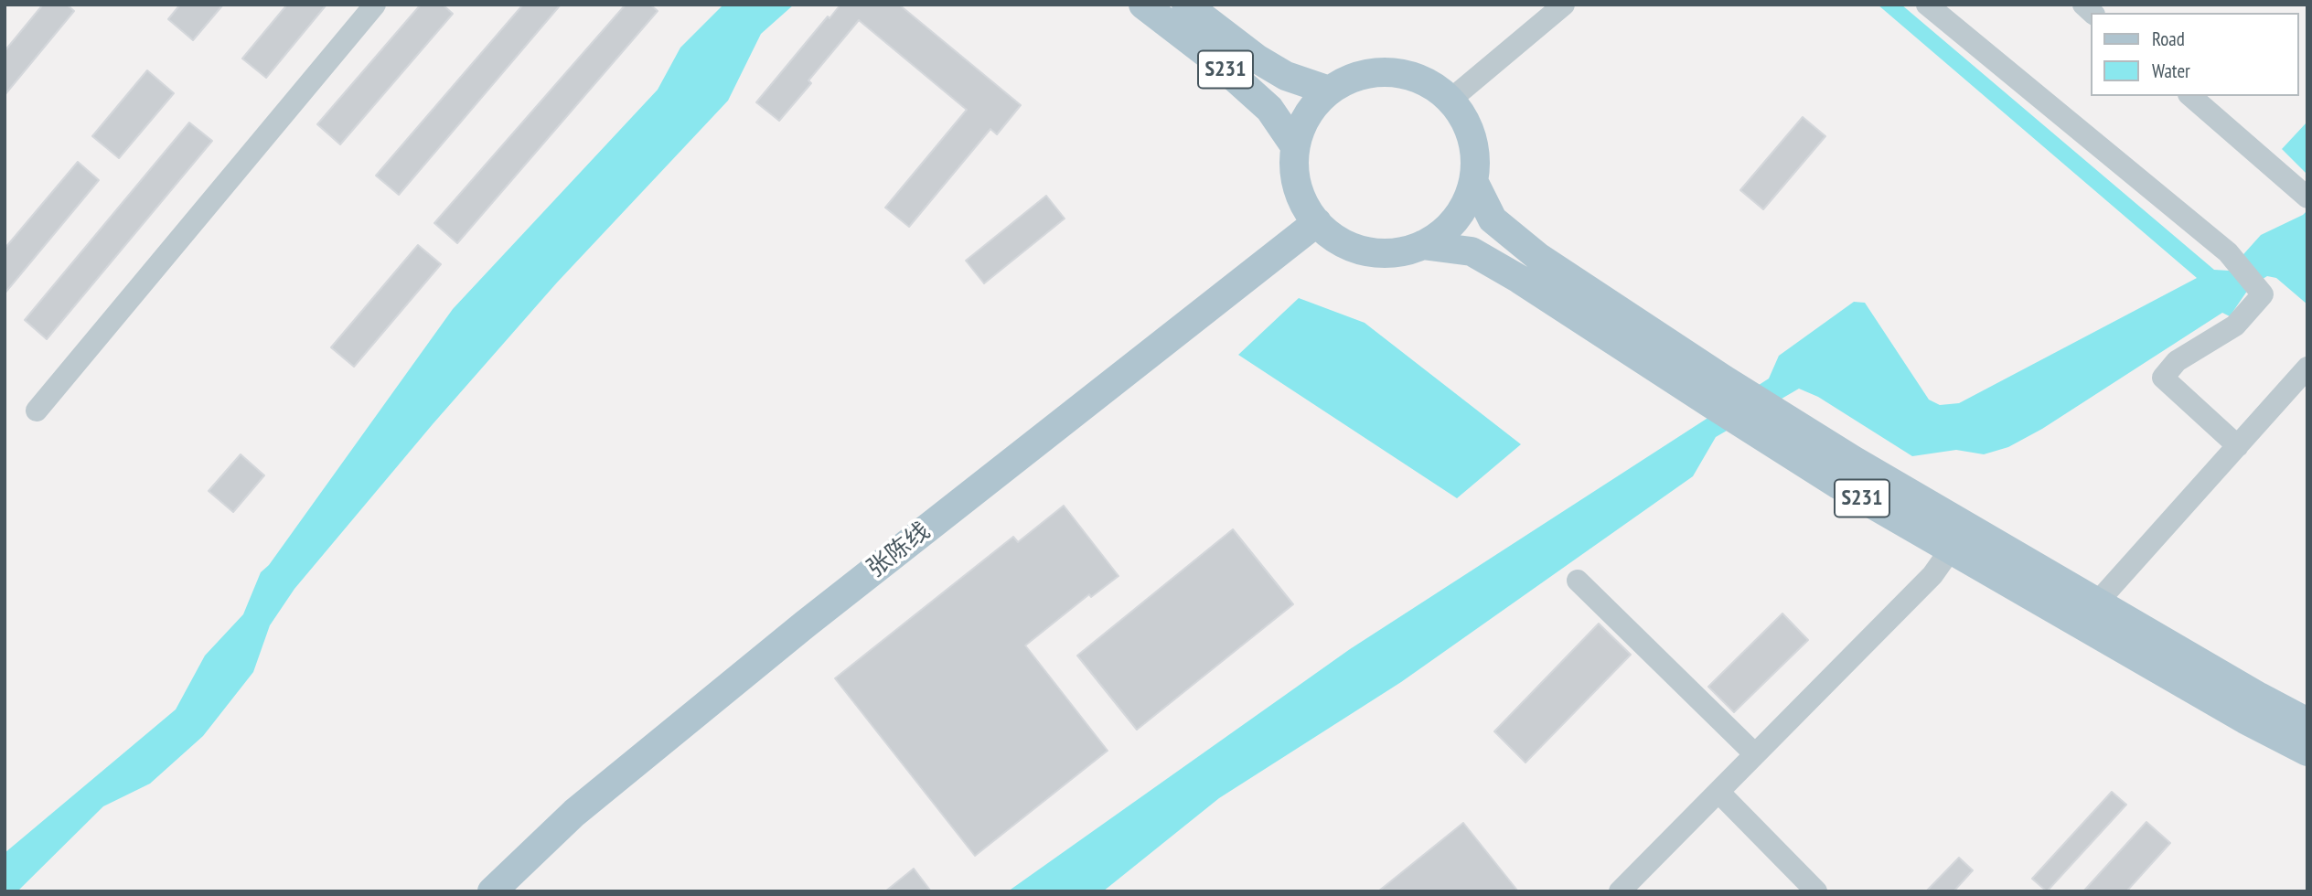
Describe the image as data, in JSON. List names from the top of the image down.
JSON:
{
  "streets": {
    "main road": ["S231", "张陈线"]
  },
  "crossings": [
    ["S231", "张陈线"]
  ],
  "legend": ["Road", "Water"]
}
